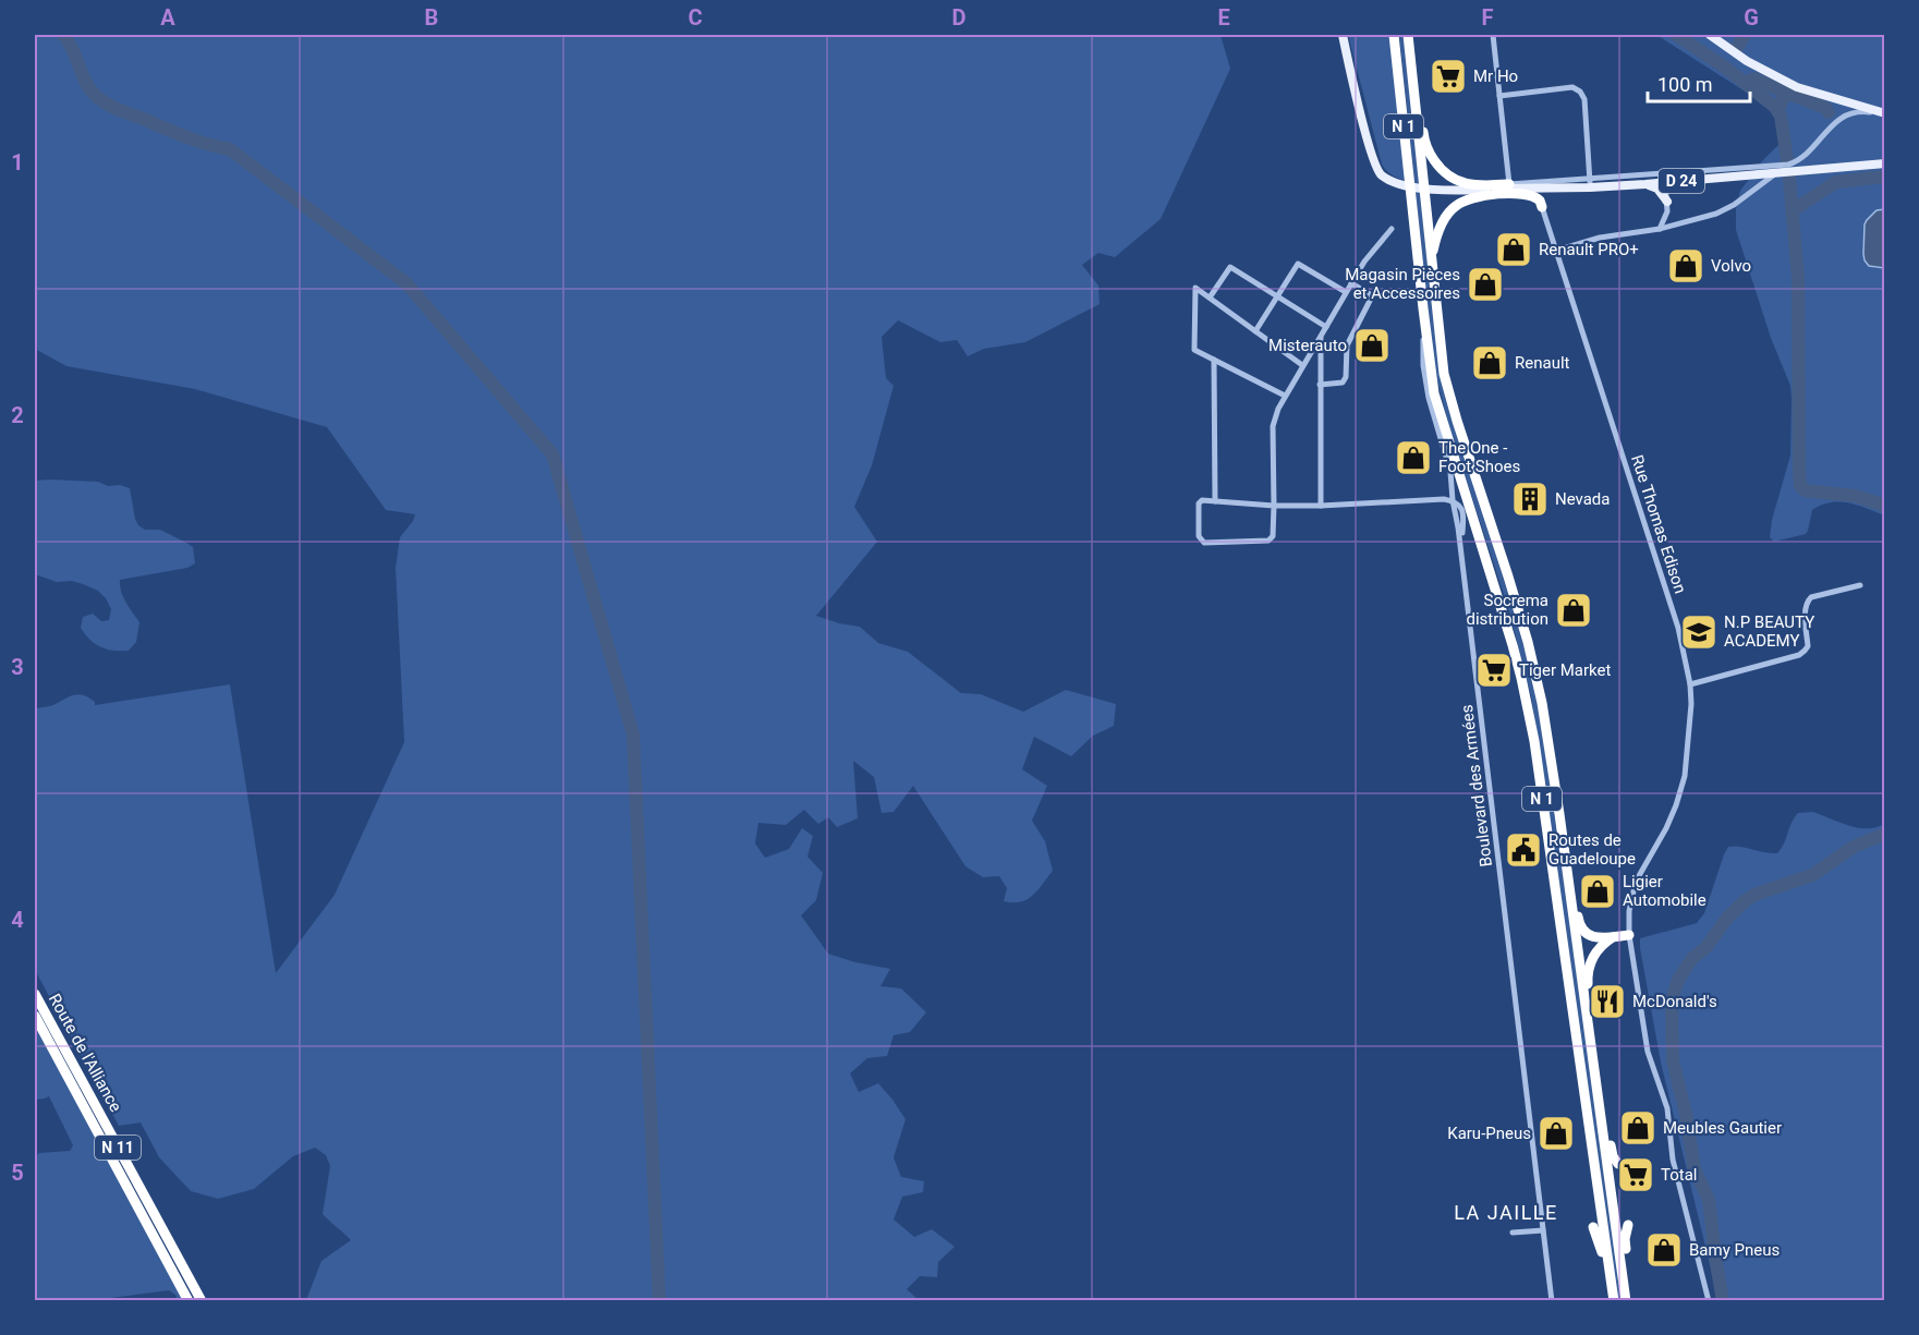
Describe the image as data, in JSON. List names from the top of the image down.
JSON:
{
  "streets": {
    "highway": ["N 1", "Route de l'Alliance", "N 11"],
    "main road": ["D 24"],
    "street": ["Rue Thomas Edison", "Boulevard des Armées"]
  },
  "crossings": [
    ["N 1", "Boulevard des Armées"]
  ],
  "districts": ["LA JAILLE"],
  "places": {
    "supermarket": ["Mr Ho", "Tiger Market", "Total"],
    "shop": [
      "Renault PRO+",
      "Volvo",
      "Magasin Pièces et Accessoires",
      "Misterauto",
      "Renault",
      "The One - Foot Shoes",
      "Socrema distribution",
      "Ligier Automobile",
      "Meubles Gautier",
      "Karu-Pneus",
      "Bamy Pneus"
    ],
    "building": ["Nevada"],
    "school or university": ["N.P BEAUTY ACADEMY"],
    "public building": ["Routes de Guadeloupe"],
    "restaurant": ["McDonald's"]
  },
  "scale_bar": "100 m",
  "grid": {
    "columns": [
      "A",
      "B",
      "C",
      "D",
      "E",
      "F",
      "G"
    ],
    "rows": [
      "1",
      "2",
      "3",
      "4",
      "5"
    ]
  }
}
